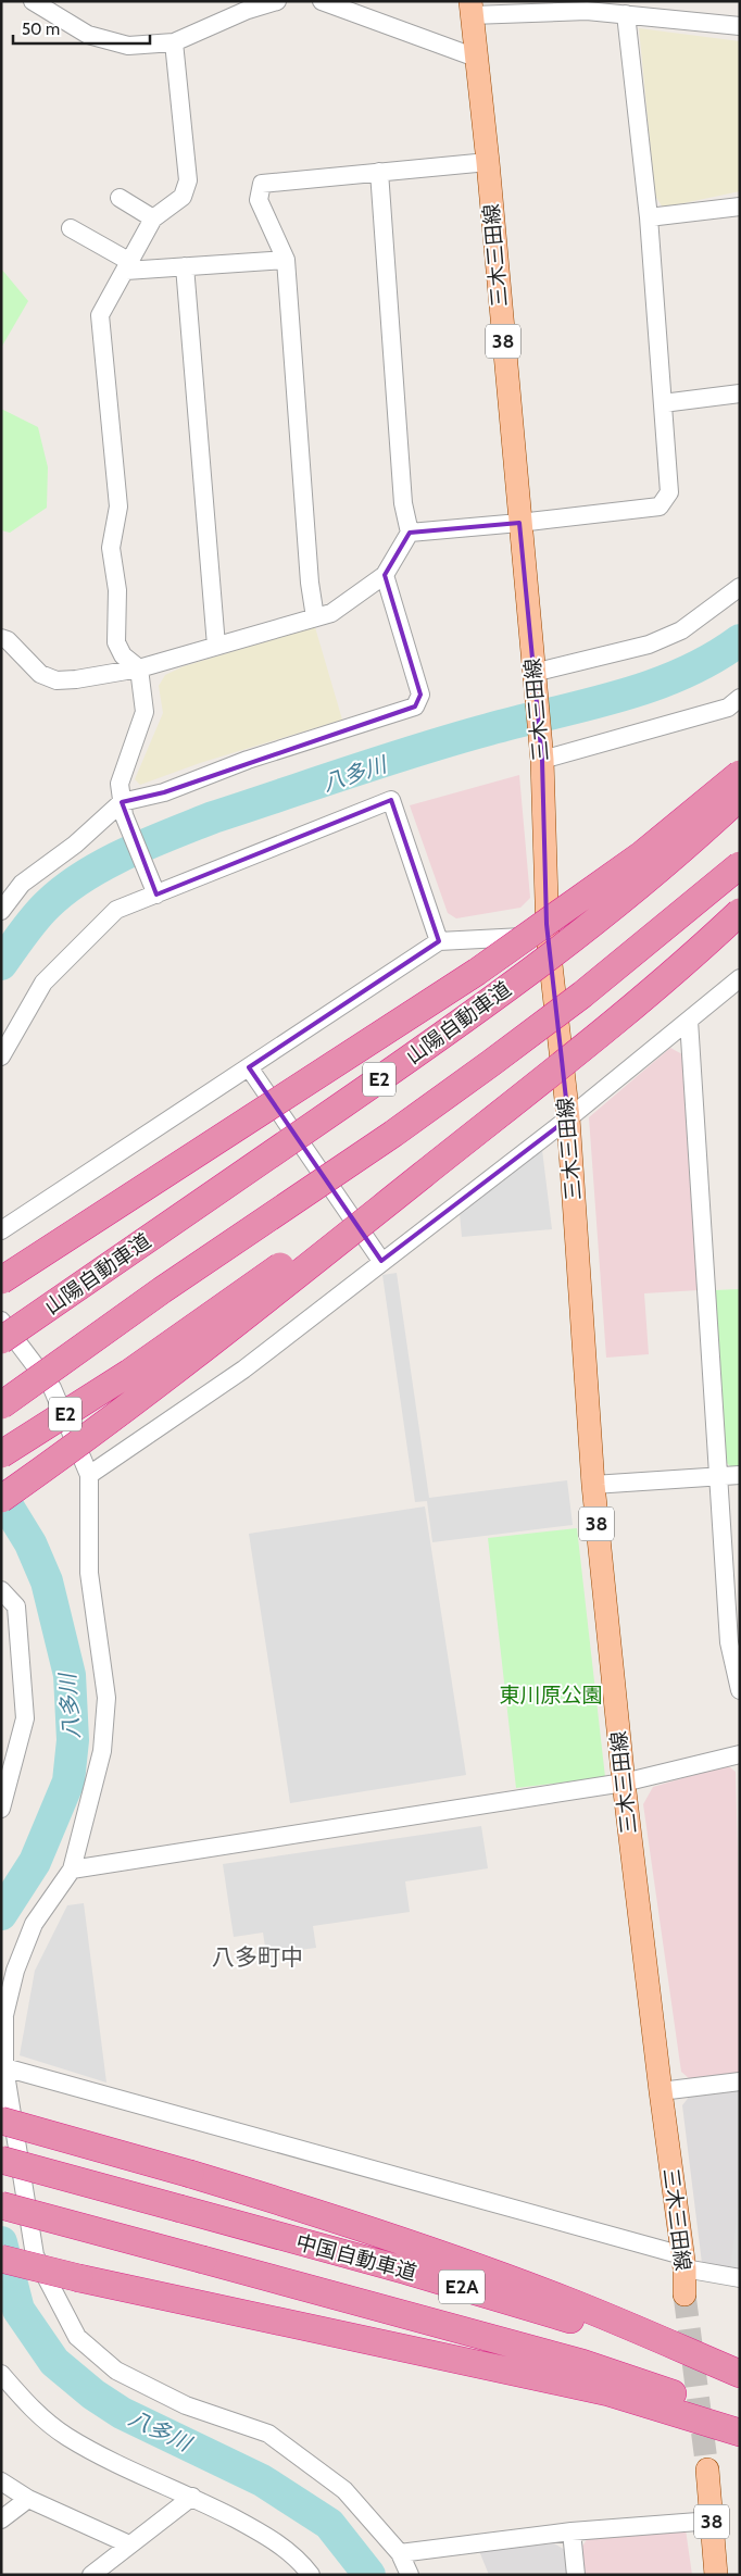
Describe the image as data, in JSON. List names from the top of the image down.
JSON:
{
  "streets": {
    "highway": [
      "山陽自動車道",
      "E2",
      "中国自動車道",
      "E2A"
    ],
    "main road": ["三木三田線", "38"]
  },
  "districts": ["八多町中"],
  "water": ["八多川"],
  "parks": ["東川原公園"],
  "scale_bar": "50 m"
}
